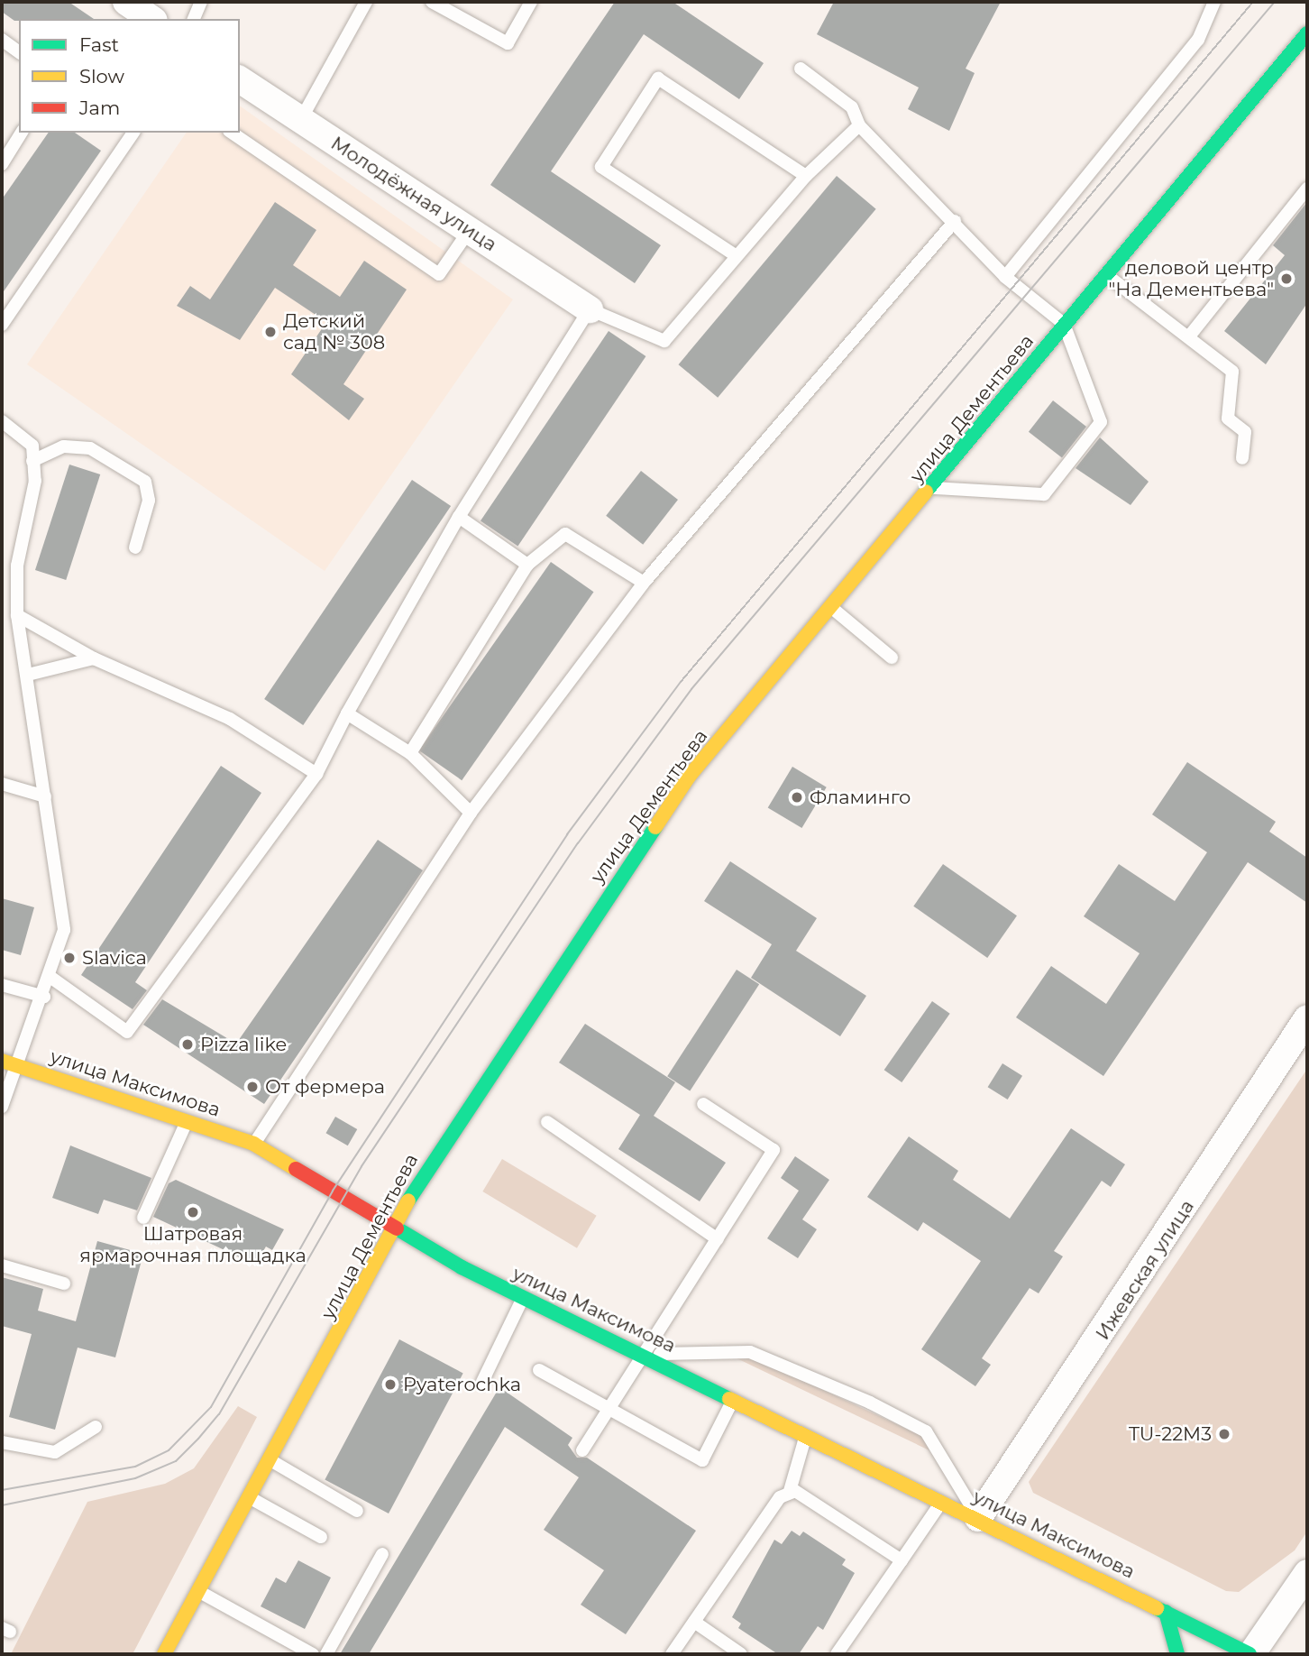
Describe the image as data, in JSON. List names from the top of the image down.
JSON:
{
  "streets": {
    "main road": ["улица Дементьева", "улица Максимова"],
    "street": ["Молодёжная улица", "Ижевская улица"]
  },
  "crossings": [
    ["улица Дементьева", "улица Максимова"],
    ["улица Максимова", "Ижевская улица"]
  ],
  "places": [
    "деловой центр \"На Дементьева\"",
    "Детский сад № 308",
    "Фламинго",
    "Slavica",
    "Pizza like",
    "От фермера",
    "Шатровая ярмарочная площадка",
    "Pyaterochka",
    "TU-22M3"
  ],
  "legend": ["Fast", "Slow", "Jam"]
}
